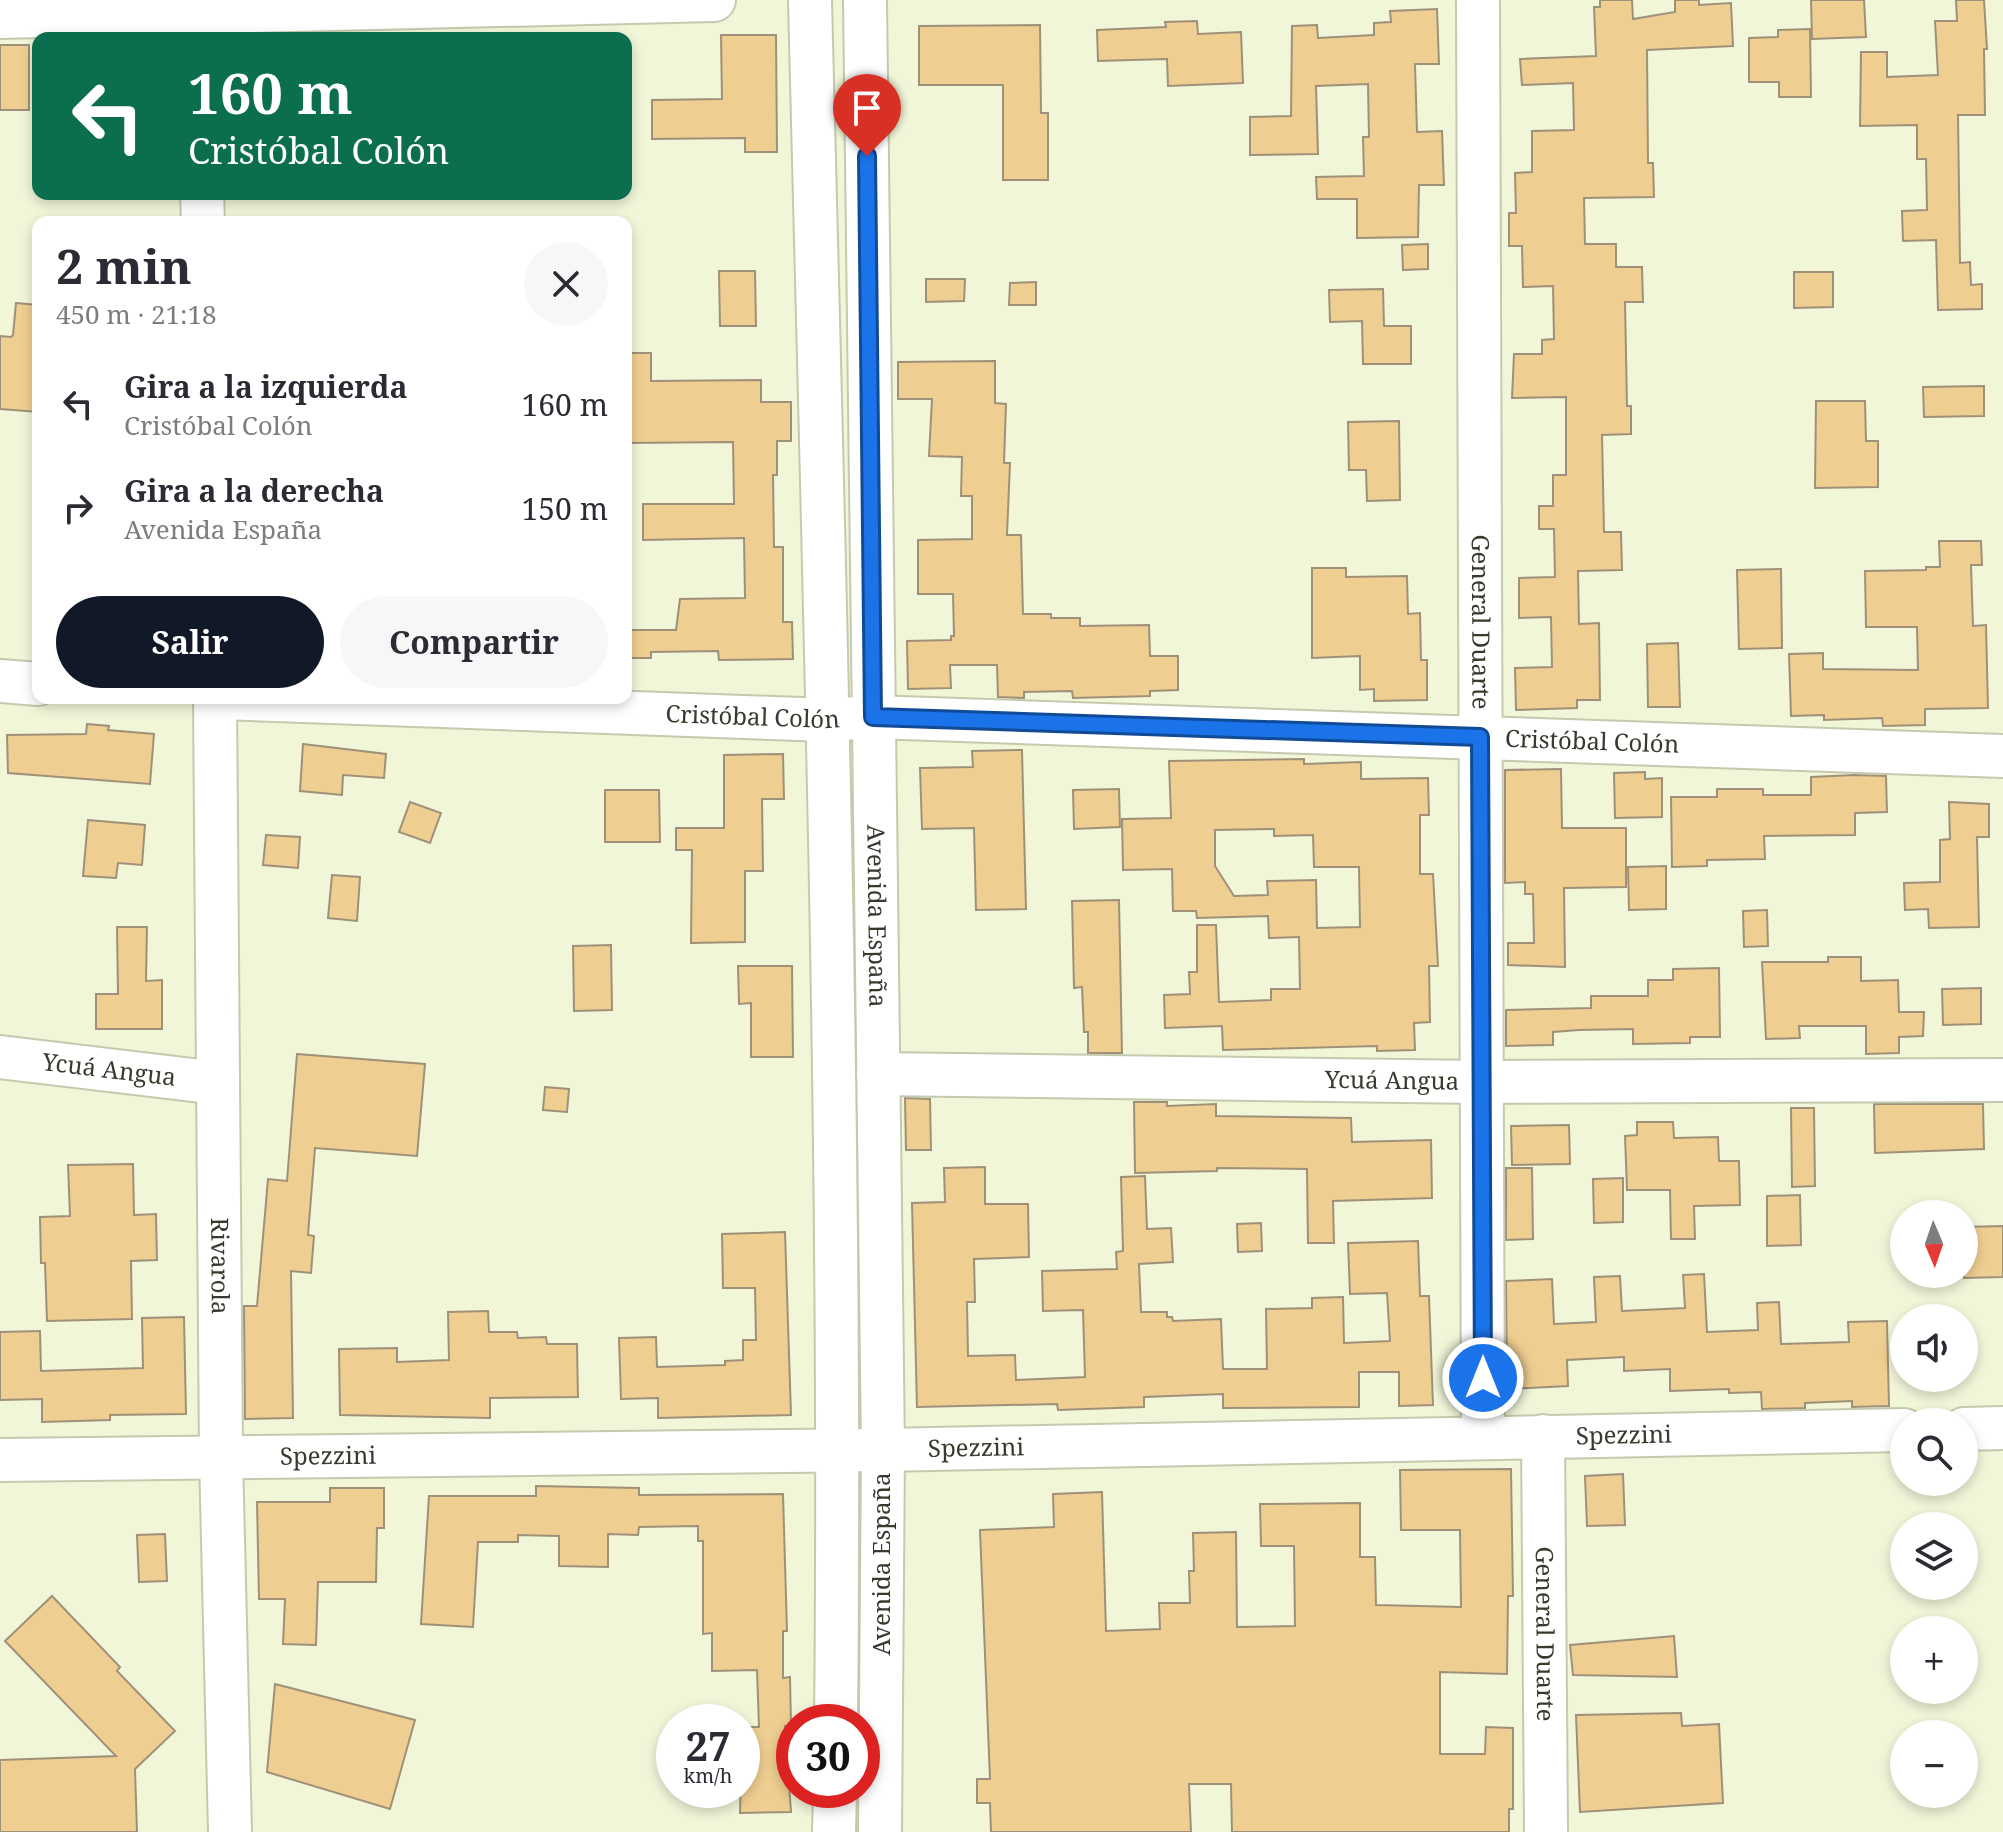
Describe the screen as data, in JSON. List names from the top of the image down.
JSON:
{
  "streets": {
    "street": [
      "General Duarte",
      "Cristóbal Colón",
      "Avenida España",
      "Ycuá Angua",
      "Rivarola",
      "Spezzini"
    ]
  },
  "crossings": [
    ["General Duarte", "Cristóbal Colón"],
    ["General Duarte", "Ycuá Angua"],
    ["General Duarte", "Spezzini"],
    ["Cristóbal Colón", "Avenida España"],
    ["Avenida España", "Ycuá Angua"],
    ["Avenida España", "Spezzini"],
    ["Ycuá Angua", "Rivarola"],
    ["Rivarola", "Spezzini"]
  ],
  "north": "bottom",
  "page": {
    "turn": ["160 m", "Cristóbal Colón"],
    "heading": ["2 min", "450 m · 21:18"],
    "list": [
      {
        "name": "Gira a la izquierda",
        "note": "Cristóbal Colón",
        "value": "160 m"
      },
      {
        "name": "Gira a la derecha",
        "note": "Avenida España",
        "value": "150 m"
      }
    ],
    "buttons": ["Salir", "Compartir"],
    "map_buttons": ["+", "−"],
    "speed": "27 km/h",
    "limit": "30"
  }
}
